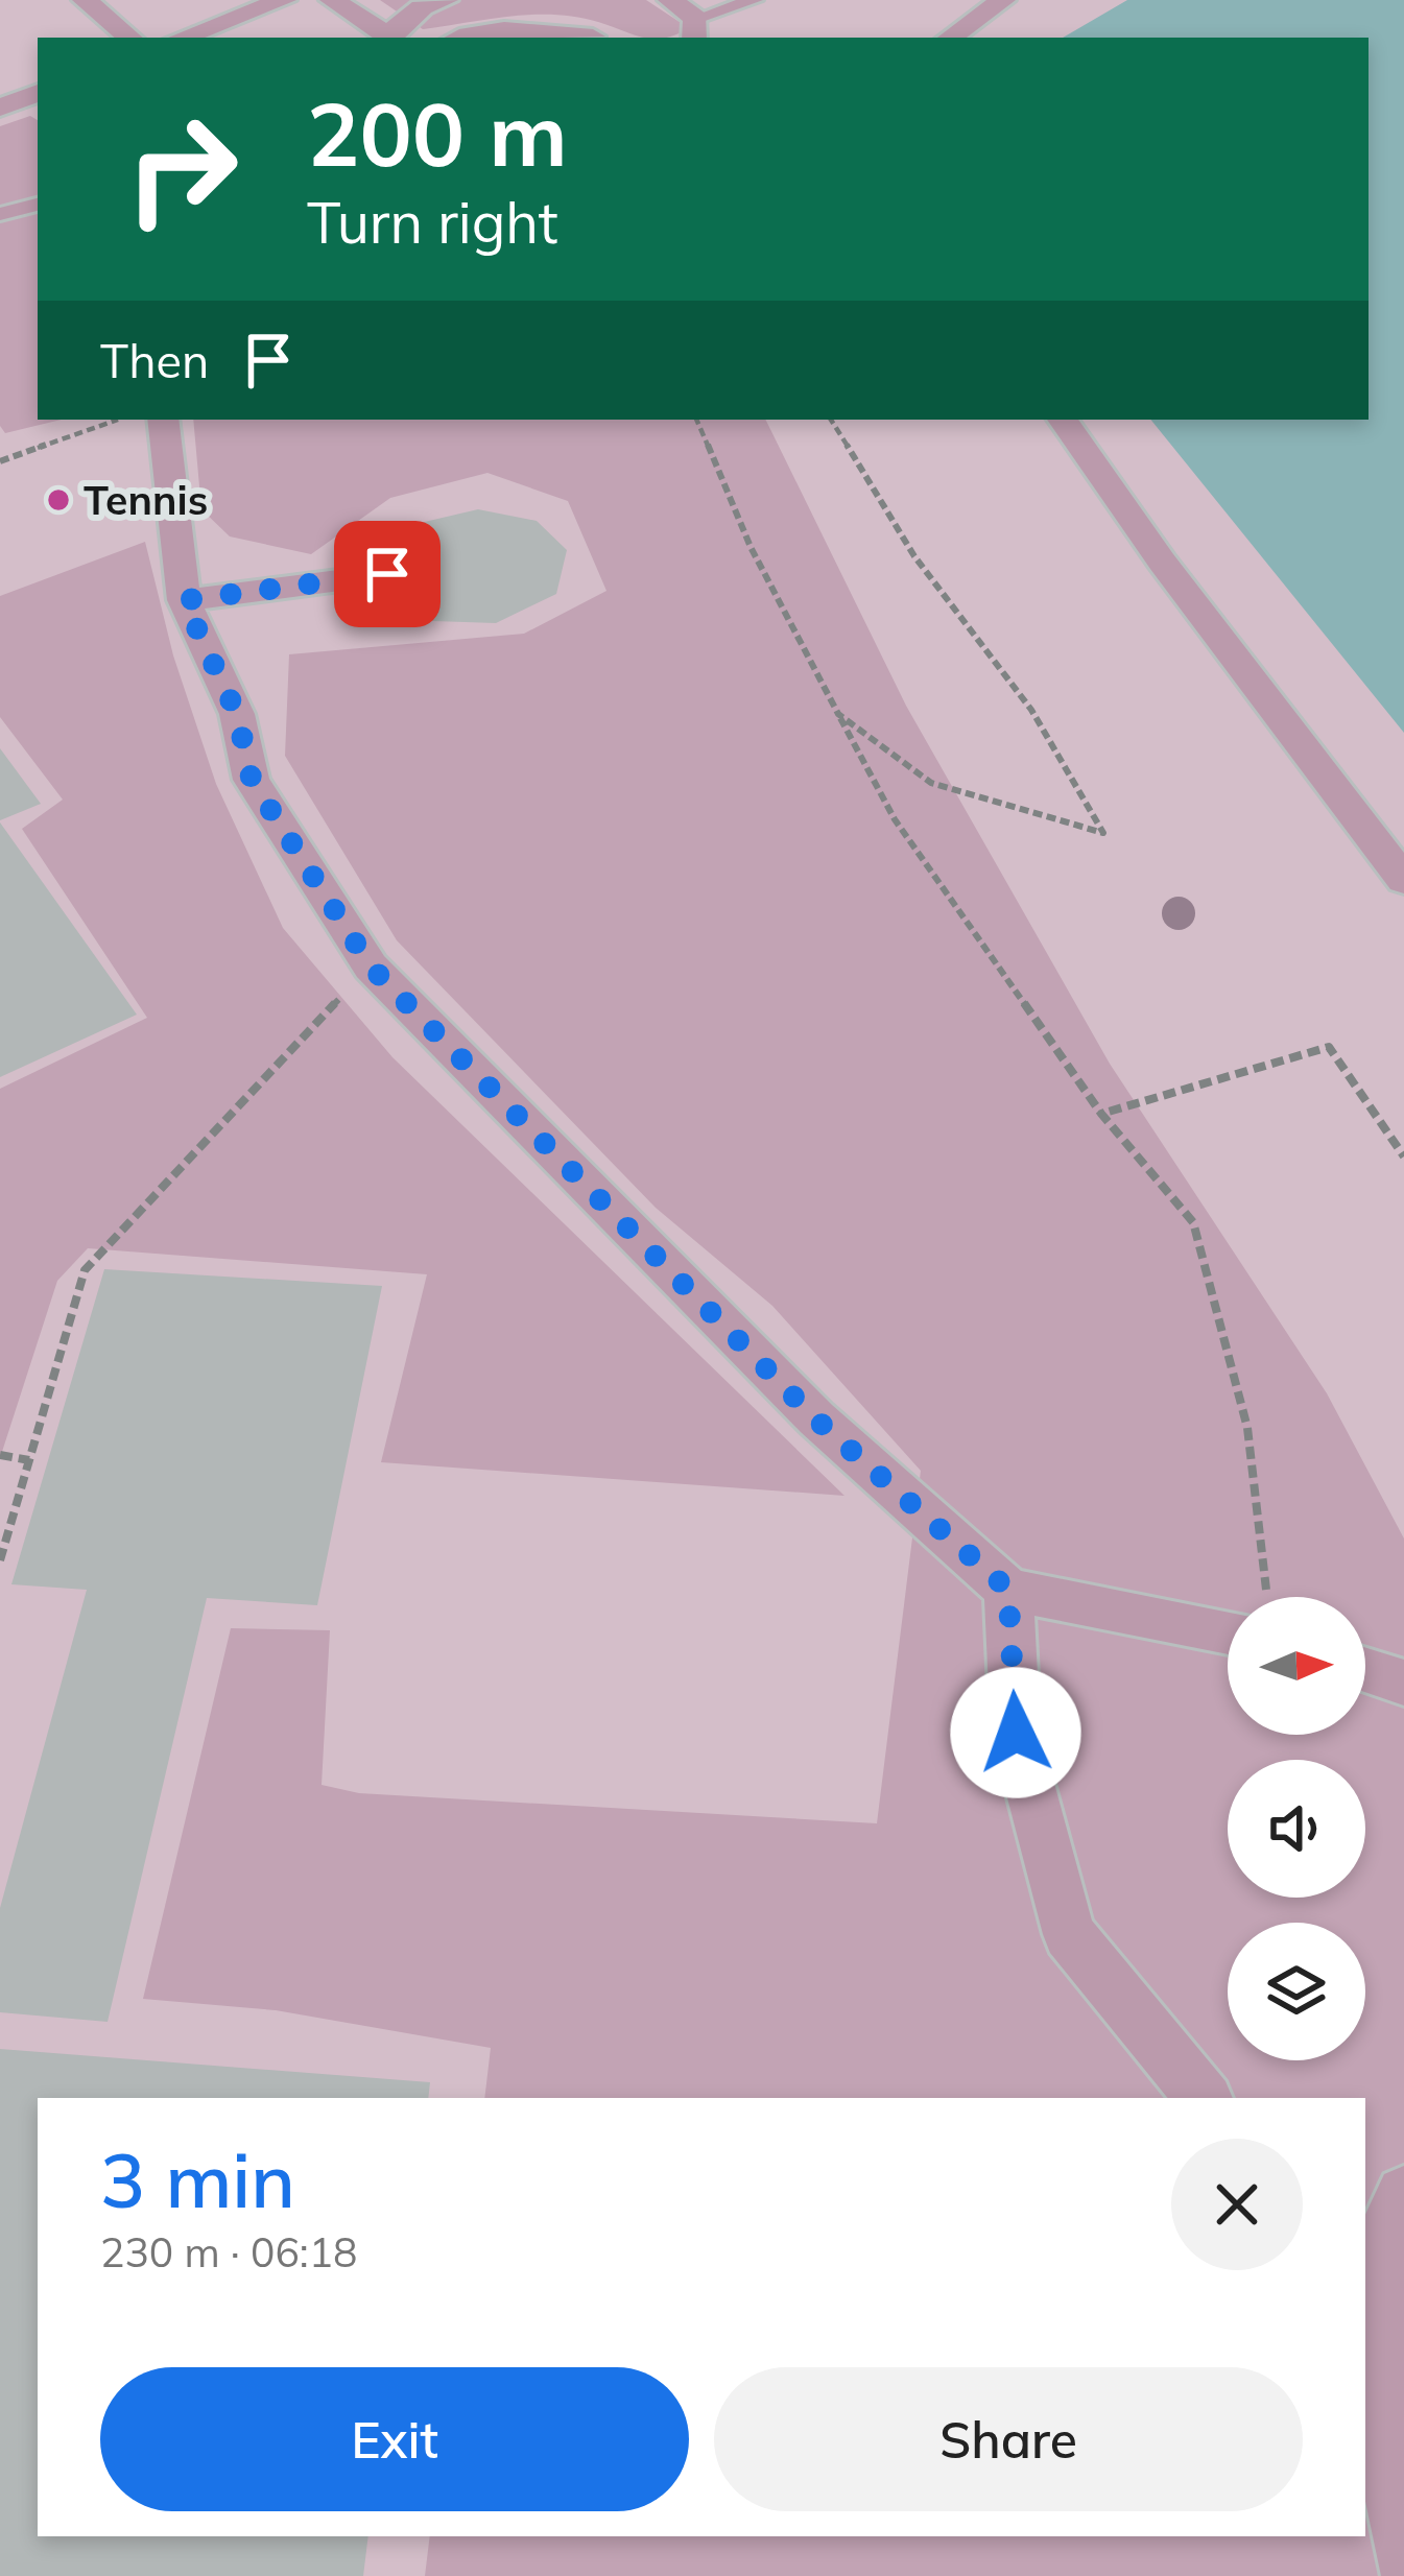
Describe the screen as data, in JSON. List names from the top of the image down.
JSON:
{
  "places": ["Tennis"],
  "north": "right",
  "page": {
    "turn": ["200 m", "Turn right"],
    "then": "Then",
    "heading": ["3 min", "230 m · 06:18"],
    "buttons": ["Exit", "Share"]
  }
}
